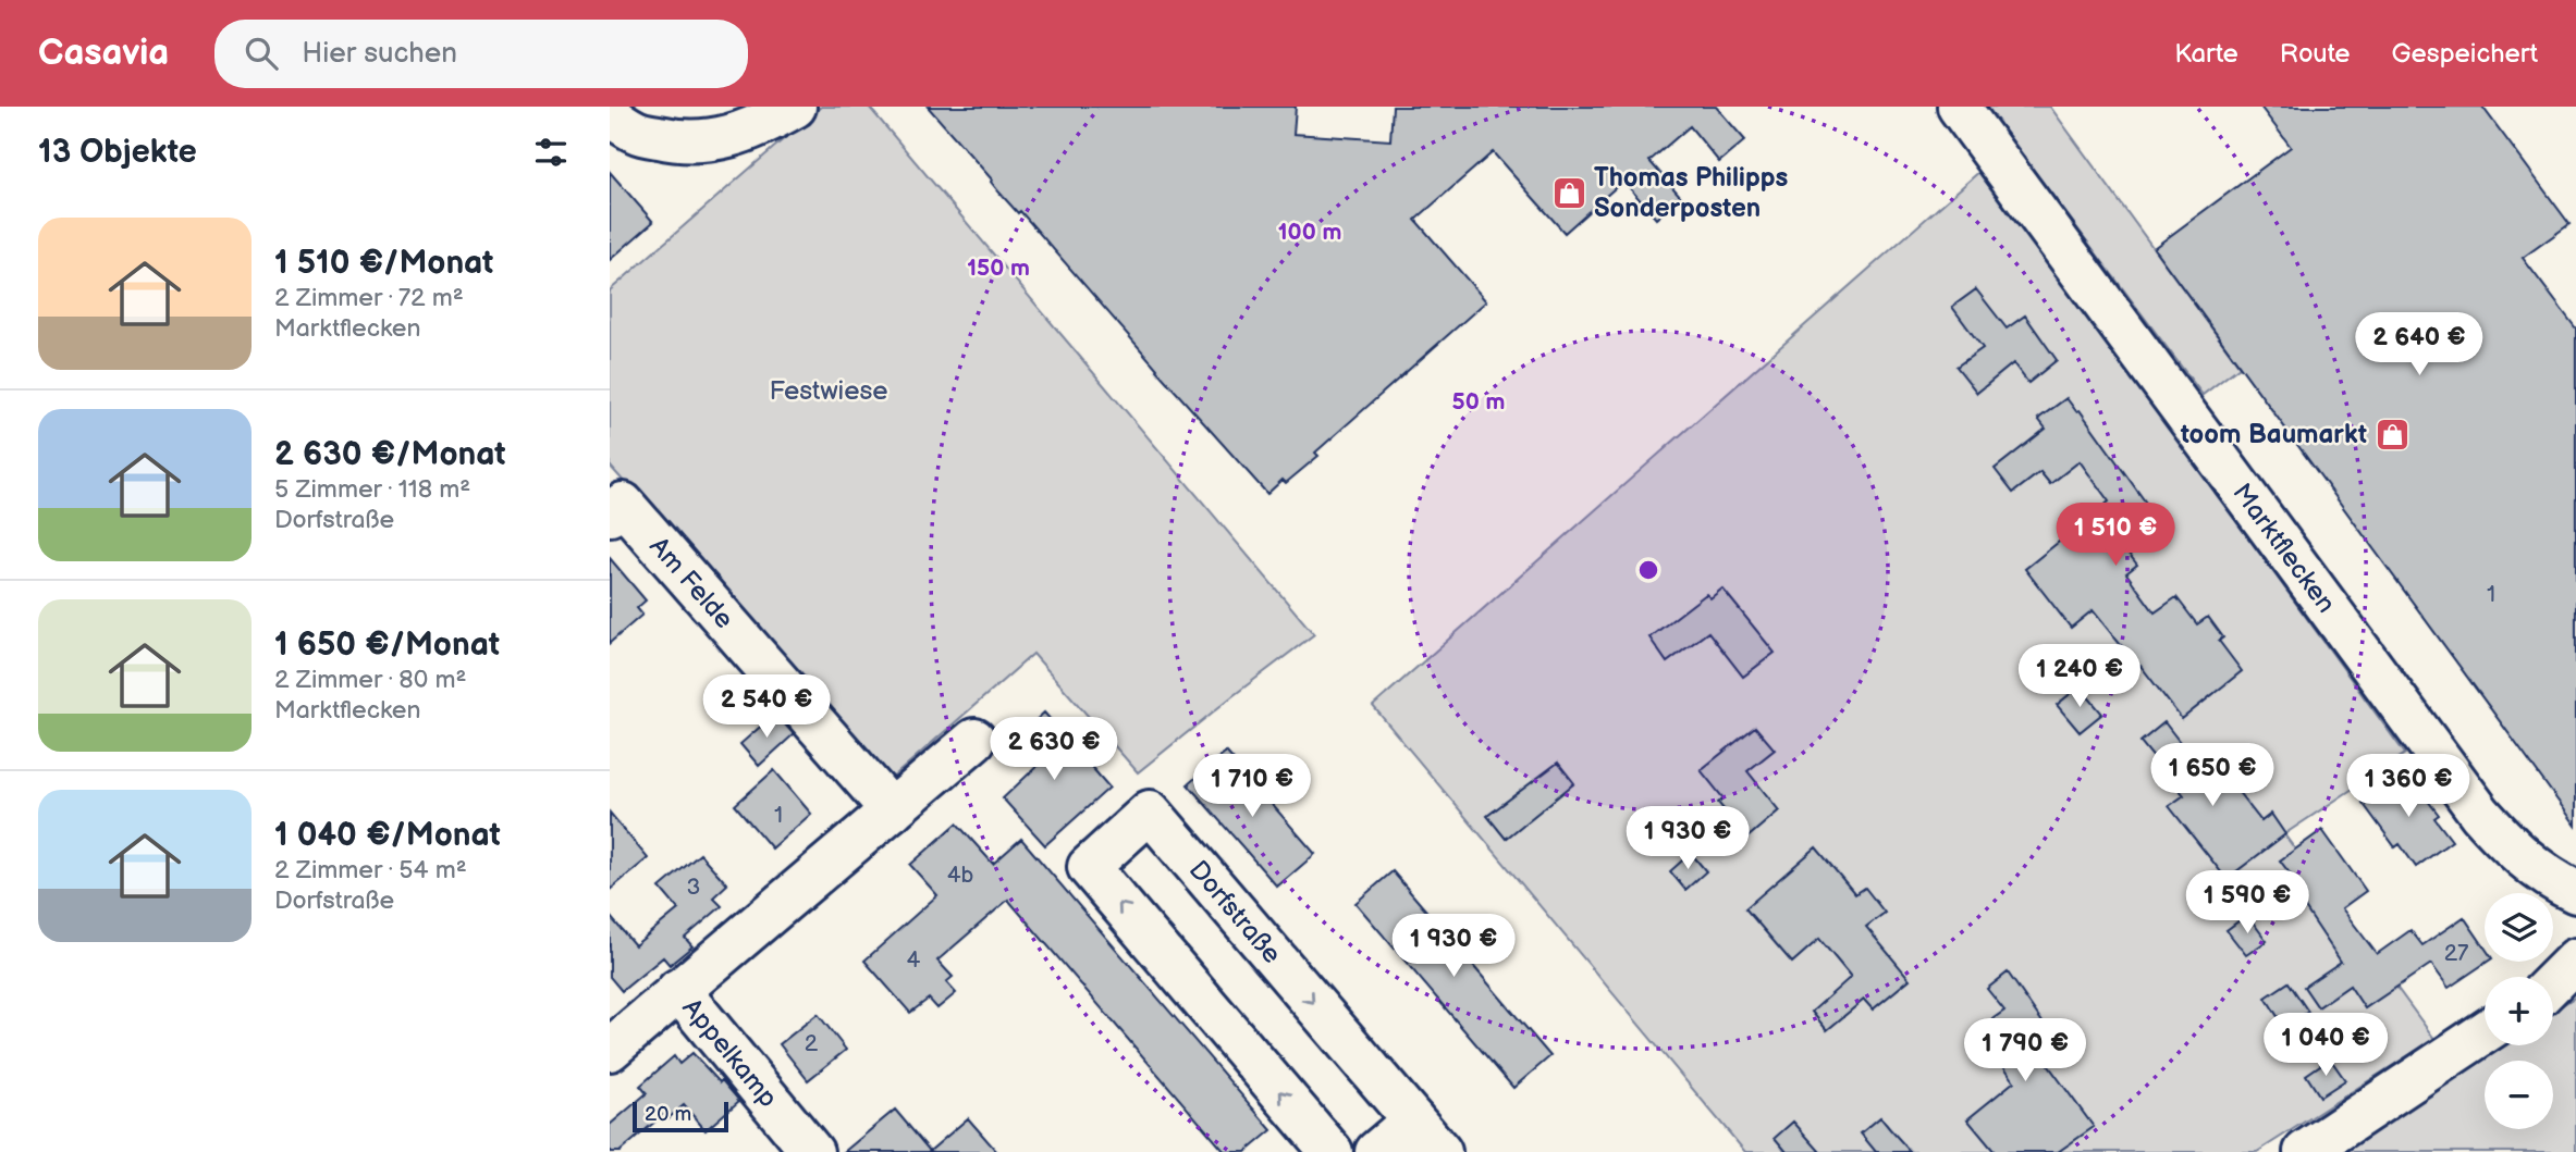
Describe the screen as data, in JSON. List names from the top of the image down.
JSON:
{
  "streets": {
    "street": [
      "Marktflecken",
      "Am Felde",
      "Dorfstraße",
      "Appelkamp"
    ]
  },
  "parks": ["Festwiese"],
  "places": {
    "shop": ["Thomas Philipps Sonderposten", "toom Baumarkt"]
  },
  "house_numbers": [
    "1",
    "1",
    "4b",
    "3",
    "27",
    "4",
    "2"
  ],
  "scale_bar": "20 m",
  "page": {
    "header": "Casavia",
    "search": "Hier suchen",
    "nav": ["Karte", "Route", "Gespeichert"],
    "heading": "13 Objekte",
    "list": [
      {
        "name": "1 510 €/Monat",
        "note": "2 Zimmer · 72 m² · Marktflecken"
      },
      {
        "name": "2 630 €/Monat",
        "note": "5 Zimmer · 118 m² · Dorfstraße"
      },
      {
        "name": "1 650 €/Monat",
        "note": "2 Zimmer · 80 m² · Marktflecken"
      },
      {
        "name": "1 040 €/Monat",
        "note": "2 Zimmer · 54 m² · Dorfstraße"
      }
    ],
    "price": [
      "2 640 €",
      "1 510 €",
      "1 240 €",
      "2 540 €",
      "2 630 €",
      "1 650 €",
      "1 710 €",
      "1 360 €",
      "1 930 €",
      "1 590 €",
      "1 930 €",
      "1 040 €",
      "1 790 €"
    ],
    "map_buttons": ["+", "−"],
    "scale": "20 m"
  },
  "rings": ["100 m", "150 m", "50 m"]
}
